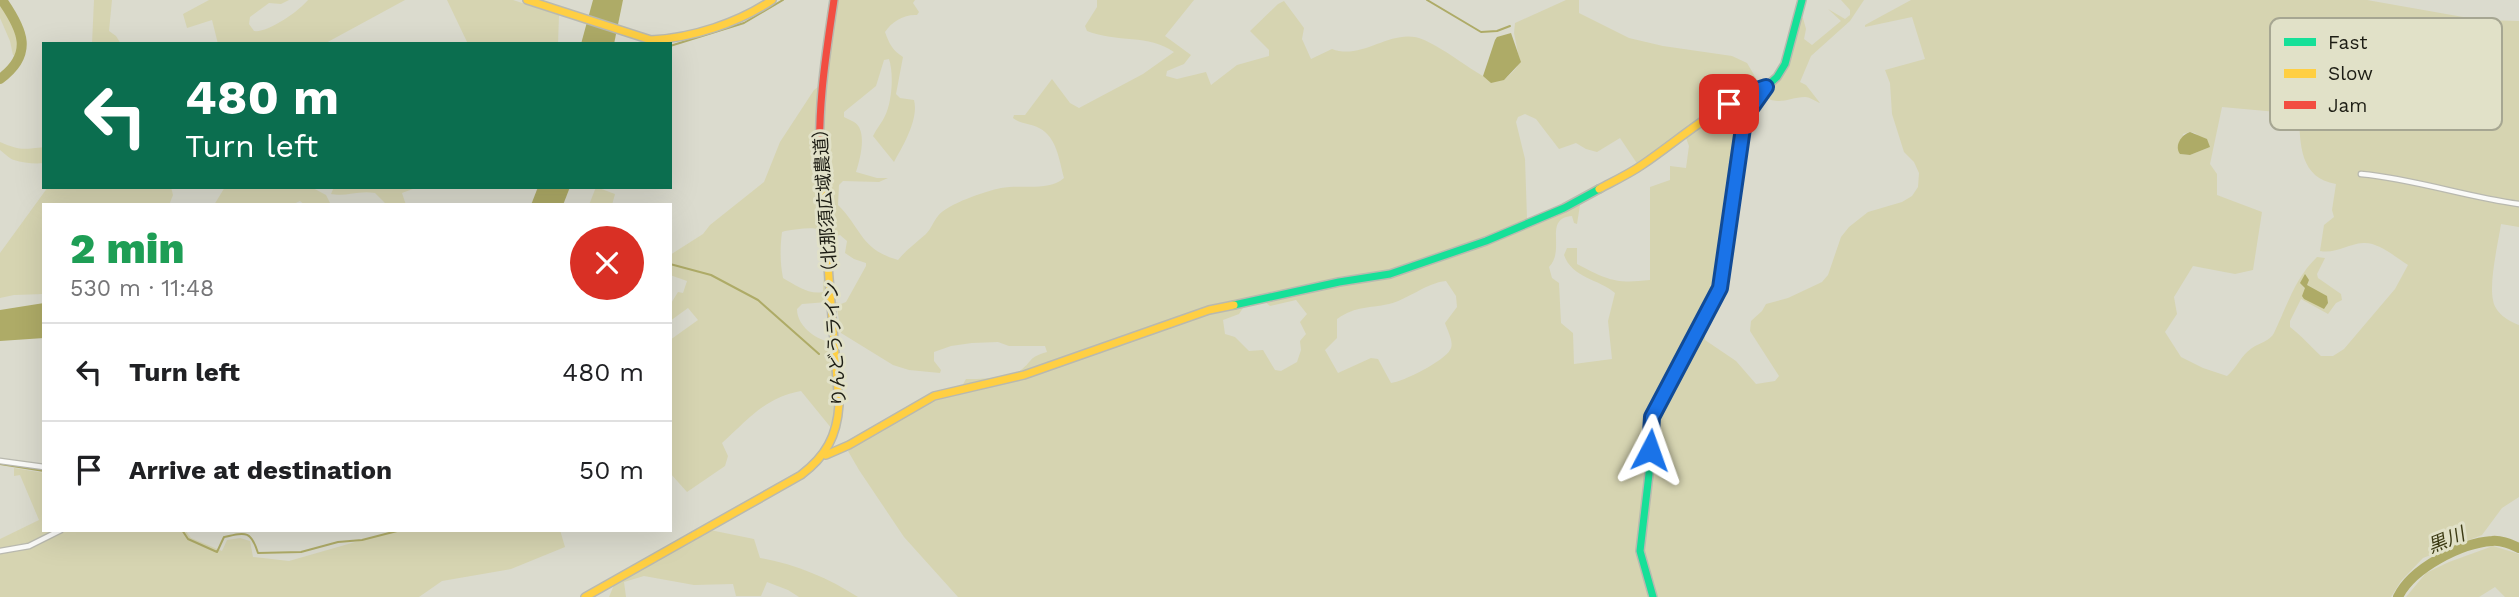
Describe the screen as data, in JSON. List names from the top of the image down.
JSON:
{
  "streets": {
    "street": ["りんどうライン（北那須広域農道）"]
  },
  "water": ["黒川"],
  "legend": ["Fast", "Slow", "Jam"],
  "page": {
    "turn": ["480 m", "Turn left"],
    "heading": ["2 min", "530 m · 11:48"],
    "list": [
      {
        "name": "Turn left",
        "value": "480 m"
      },
      {
        "name": "Arrive at destination",
        "value": "50 m"
      }
    ]
  }
}
